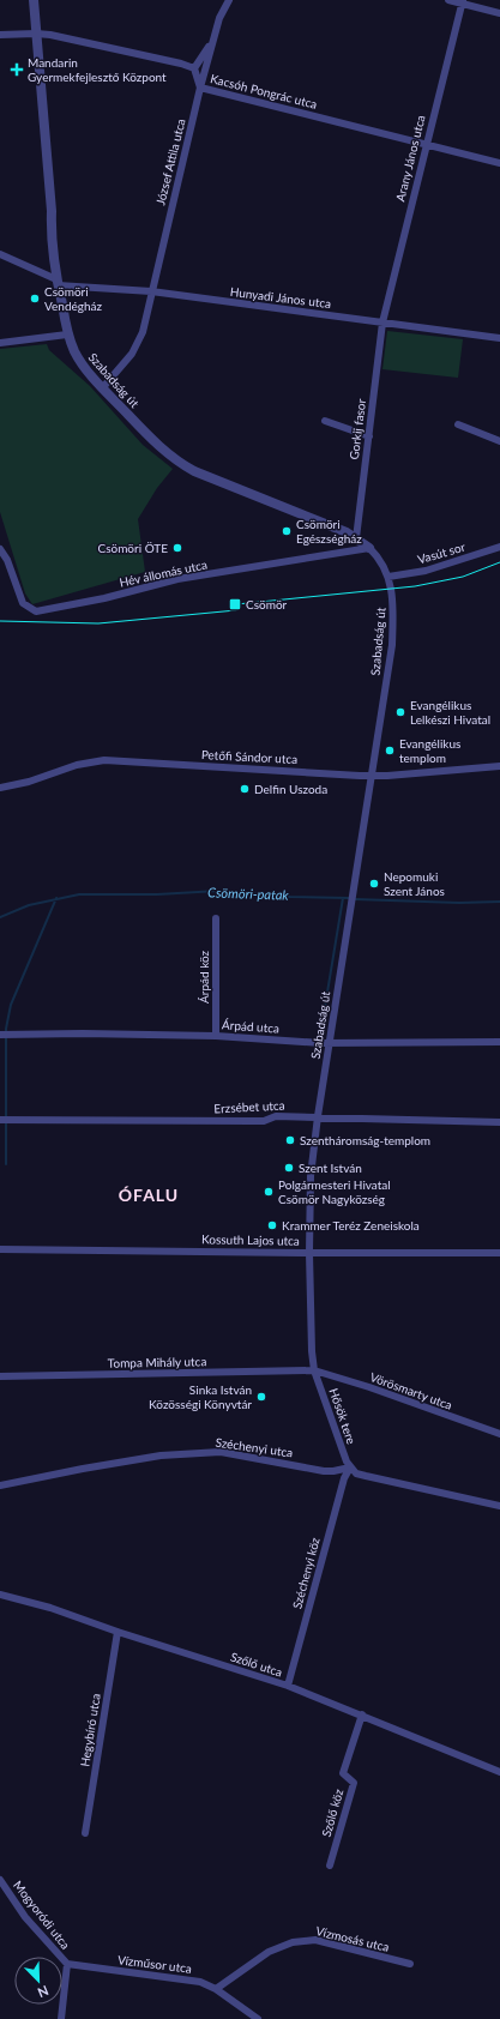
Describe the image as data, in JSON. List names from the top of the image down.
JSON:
{
  "streets": {
    "street": [
      "Kacsóh Pongrác utca",
      "Arany János utca",
      "József Attila utca",
      "Hunyadi János utca",
      "Szabadság út",
      "Gorkij fasor",
      "Vasút sor",
      "Hév állomás utca",
      "Petőfi Sándor utca",
      "Árpád köz",
      "Árpád utca",
      "Erzsébet utca",
      "Kossuth Lajos utca",
      "Tompa Mihály utca",
      "Vörösmarty utca",
      "Hősök tere",
      "Széchenyi utca",
      "Széchenyi köz",
      "Szőlő utca",
      "Hegybíró utca",
      "Szőlő köz",
      "Mogyoródi utca",
      "Vízmosás utca",
      "Vízműsor utca"
    ]
  },
  "crossings": [
    ["Kacsóh Pongrác utca", "Arany János utca"],
    ["Kacsóh Pongrác utca", "József Attila utca"],
    ["Kacsóh Pongrác utca", "Szabadság út"],
    ["Arany János utca", "Hunyadi János utca"],
    ["Arany János utca", "Gorkij fasor"],
    ["József Attila utca", "Hunyadi János utca"],
    ["József Attila utca", "Szabadság út"],
    ["Hunyadi János utca", "Szabadság út"],
    ["Hunyadi János utca", "Gorkij fasor"],
    ["Szabadság út", "Gorkij fasor"],
    ["Szabadság út", "Vasút sor"],
    ["Szabadság út", "Hév állomás utca"],
    ["Szabadság út", "Petőfi Sándor utca"],
    ["Szabadság út", "Árpád utca"],
    ["Szabadság út", "Erzsébet utca"],
    ["Szabadság út", "Kossuth Lajos utca"],
    ["Szabadság út", "Tompa Mihály utca"],
    ["Szabadság út", "Vörösmarty utca"],
    ["Szabadság út", "Hősök tere"],
    ["Árpád köz", "Árpád utca"],
    ["Tompa Mihály utca", "Vörösmarty utca"],
    ["Tompa Mihály utca", "Hősök tere"],
    ["Vörösmarty utca", "Hősök tere"],
    ["Hősök tere", "Széchenyi utca"],
    ["Hősök tere", "Széchenyi köz"],
    ["Széchenyi utca", "Széchenyi köz"],
    ["Széchenyi köz", "Szőlő utca"],
    ["Szőlő utca", "Hegybíró utca"],
    ["Szőlő utca", "Szőlő köz"],
    ["Mogyoródi utca", "Vízműsor utca"],
    ["Vízmosás utca", "Vízműsor utca"]
  ],
  "districts": ["ÓFALU"],
  "water": ["Csömöri-patak"],
  "places": {
    "health": ["Mandarin Gyermekfejlesztő Központ"],
    "other": [
      "Csömöri Vendégház",
      "Csömöri Egészségház",
      "Csömöri ÖTE",
      "Evangélikus Lelkészi Hivatal",
      "Evangélikus templom",
      "Delfin Uszoda",
      "Nepomuki Szent János",
      "Szentháromság-templom",
      "Szent István",
      "Polgármesteri Hivatal Csömör Nagyközség",
      "Krammer Teréz Zeneiskola",
      "Sinka István Közösségi Könyvtár"
    ],
    "transit": ["Csömör"]
  },
  "north": "bottom right"
}
